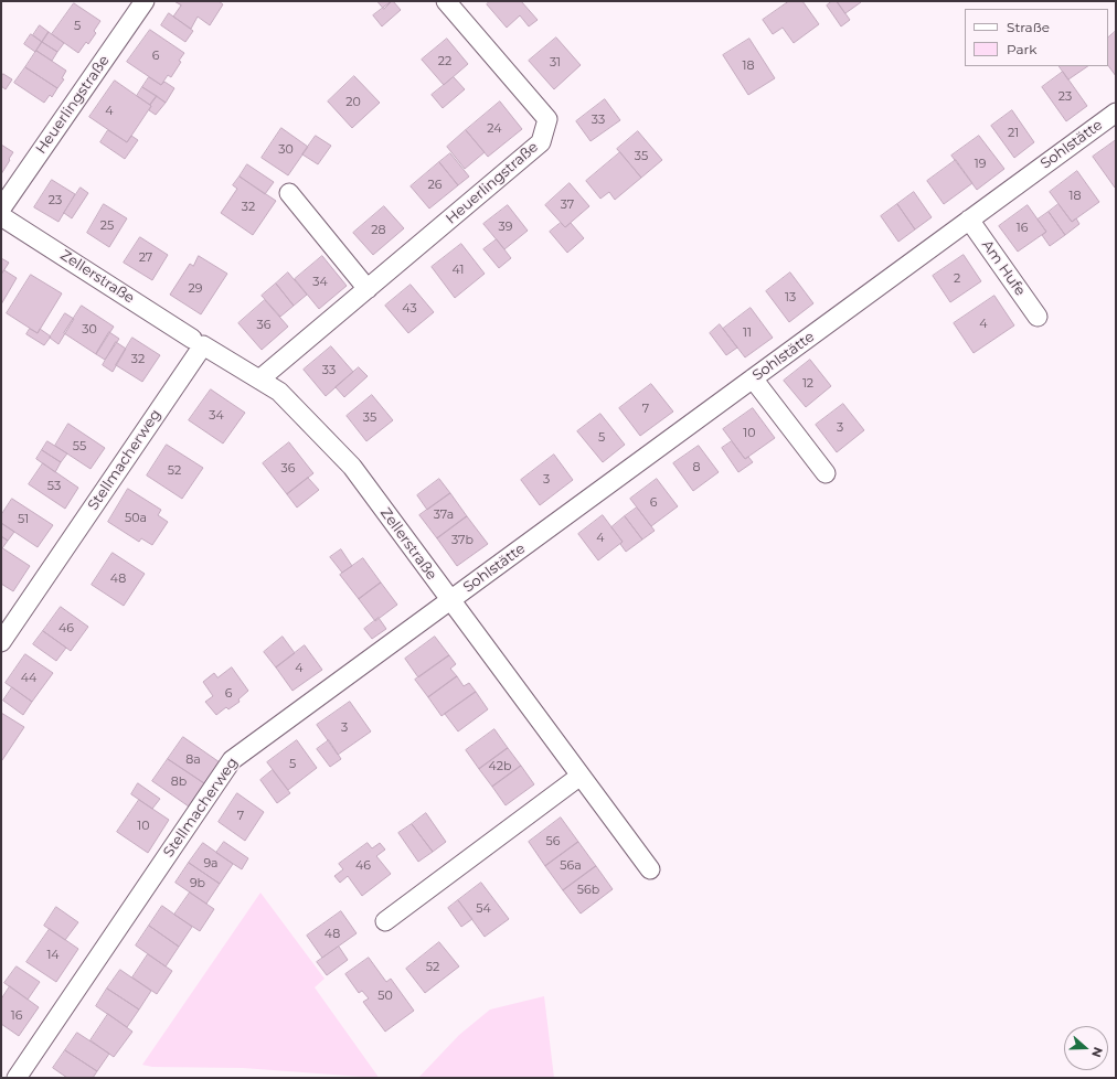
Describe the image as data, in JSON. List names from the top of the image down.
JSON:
{
  "streets": {
    "street": [
      "Heuerlingstraße",
      "Sohlstätte",
      "Am Hufe",
      "Zellerstraße",
      "Stellmacherweg"
    ]
  },
  "crossings": [
    ["Heuerlingstraße", "Zellerstraße"],
    ["Sohlstätte", "Am Hufe"],
    ["Sohlstätte", "Zellerstraße"],
    ["Sohlstätte", "Stellmacherweg"],
    ["Zellerstraße", "Stellmacherweg"]
  ],
  "house_numbers": [
    "5",
    "6",
    "22",
    "31",
    "18",
    "23",
    "20",
    "4",
    "33",
    "24",
    "21",
    "30",
    "35",
    "19",
    "26",
    "18",
    "23",
    "37",
    "32",
    "25",
    "39",
    "16",
    "28",
    "27",
    "41",
    "2",
    "34",
    "29",
    "13",
    "43",
    "4",
    "36",
    "30",
    "11",
    "32",
    "33",
    "12",
    "7",
    "34",
    "35",
    "3",
    "10",
    "5",
    "55",
    "8",
    "36",
    "52",
    "3",
    "53",
    "6",
    "37a",
    "50a",
    "51",
    "4",
    "37b",
    "48",
    "46",
    "4",
    "44",
    "6",
    "3",
    "8a",
    "5",
    "42b",
    "8b",
    "7",
    "10",
    "56",
    "9a",
    "46",
    "56a",
    "9b",
    "56b",
    "54",
    "48",
    "14",
    "52",
    "50",
    "16"
  ],
  "legend": ["Straße", "Park"],
  "north": "right"
}
